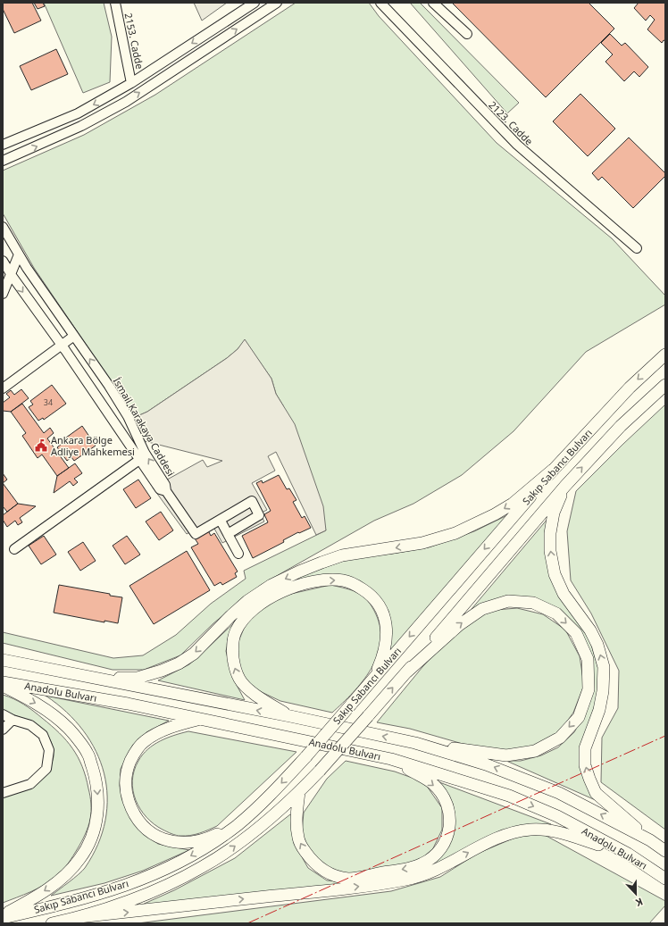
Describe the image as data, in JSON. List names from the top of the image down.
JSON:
{
  "streets": {
    "main road": ["Sakıp Sabancı Bulvarı", "Anadolu Bulvarı"],
    "street": ["2153. Cadde", "2123. Cadde", "İsmail Karakaya Caddesi"]
  },
  "places": {
    "public building": ["Ankara Bölge Adliye Mahkemesi"]
  },
  "house_numbers": ["34"],
  "north": "bottom"
}
